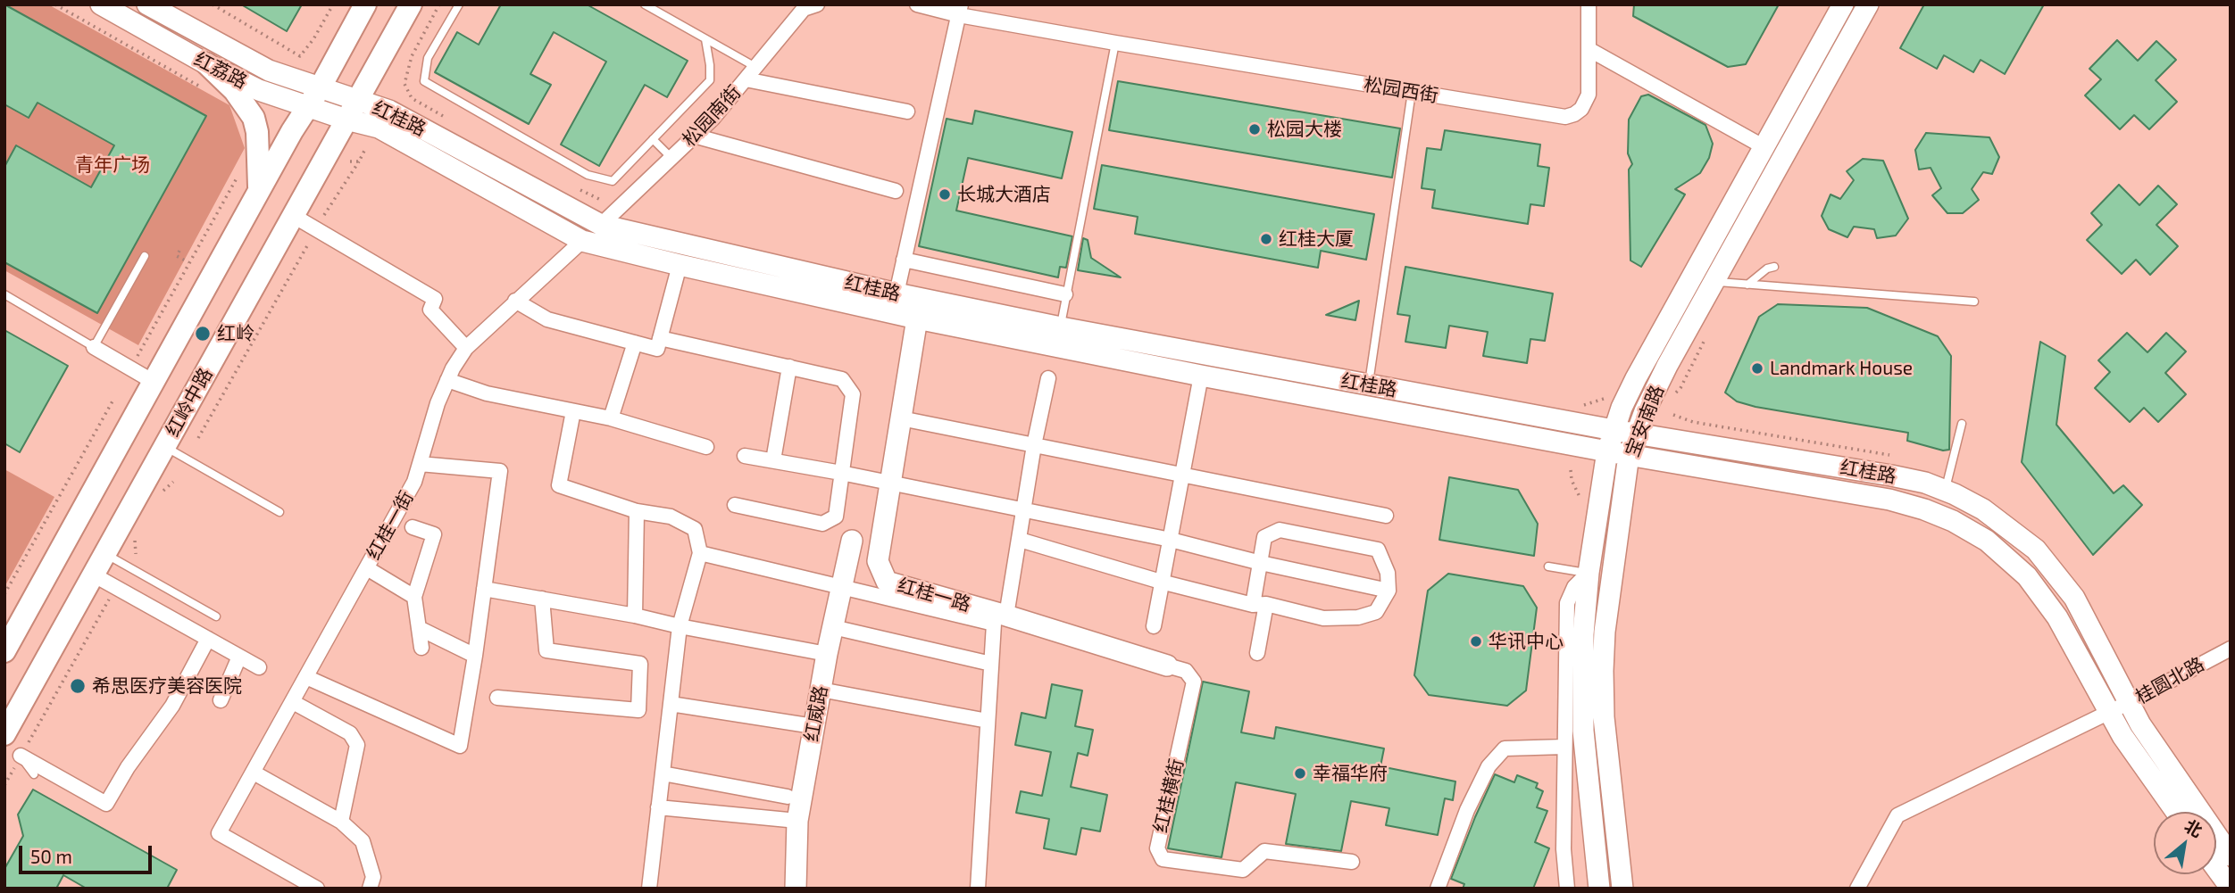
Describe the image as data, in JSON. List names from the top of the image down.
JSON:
{
  "streets": {
    "main road": [
      "红荔路",
      "红桂路",
      "红岭中路",
      "宝安南路",
      "红桂一路",
      "红威路"
    ],
    "street": [
      "松园西街",
      "松园南街",
      "红桂一街",
      "桂圆北路",
      "红桂横街"
    ]
  },
  "crossings": [
    ["红荔路", "红桂路"],
    ["红荔路", "红岭中路"],
    ["松园南街", "红桂路"],
    ["红桂路", "红岭中路"],
    ["红桂路", "宝安南路"],
    ["红桂路", "红桂一街"],
    ["红桂路", "红桂一路"],
    ["红桂路", "桂圆北路"],
    ["红桂一路", "红桂横街"]
  ],
  "parks": ["青年广场"],
  "places": [
    "松园大楼",
    "长城大酒店",
    "红桂大厦",
    "红岭",
    "Landmark House",
    "华讯中心",
    "希思医疗美容医院",
    "幸福华府"
  ],
  "scale_bar": "50 m",
  "north": "top right"
}
